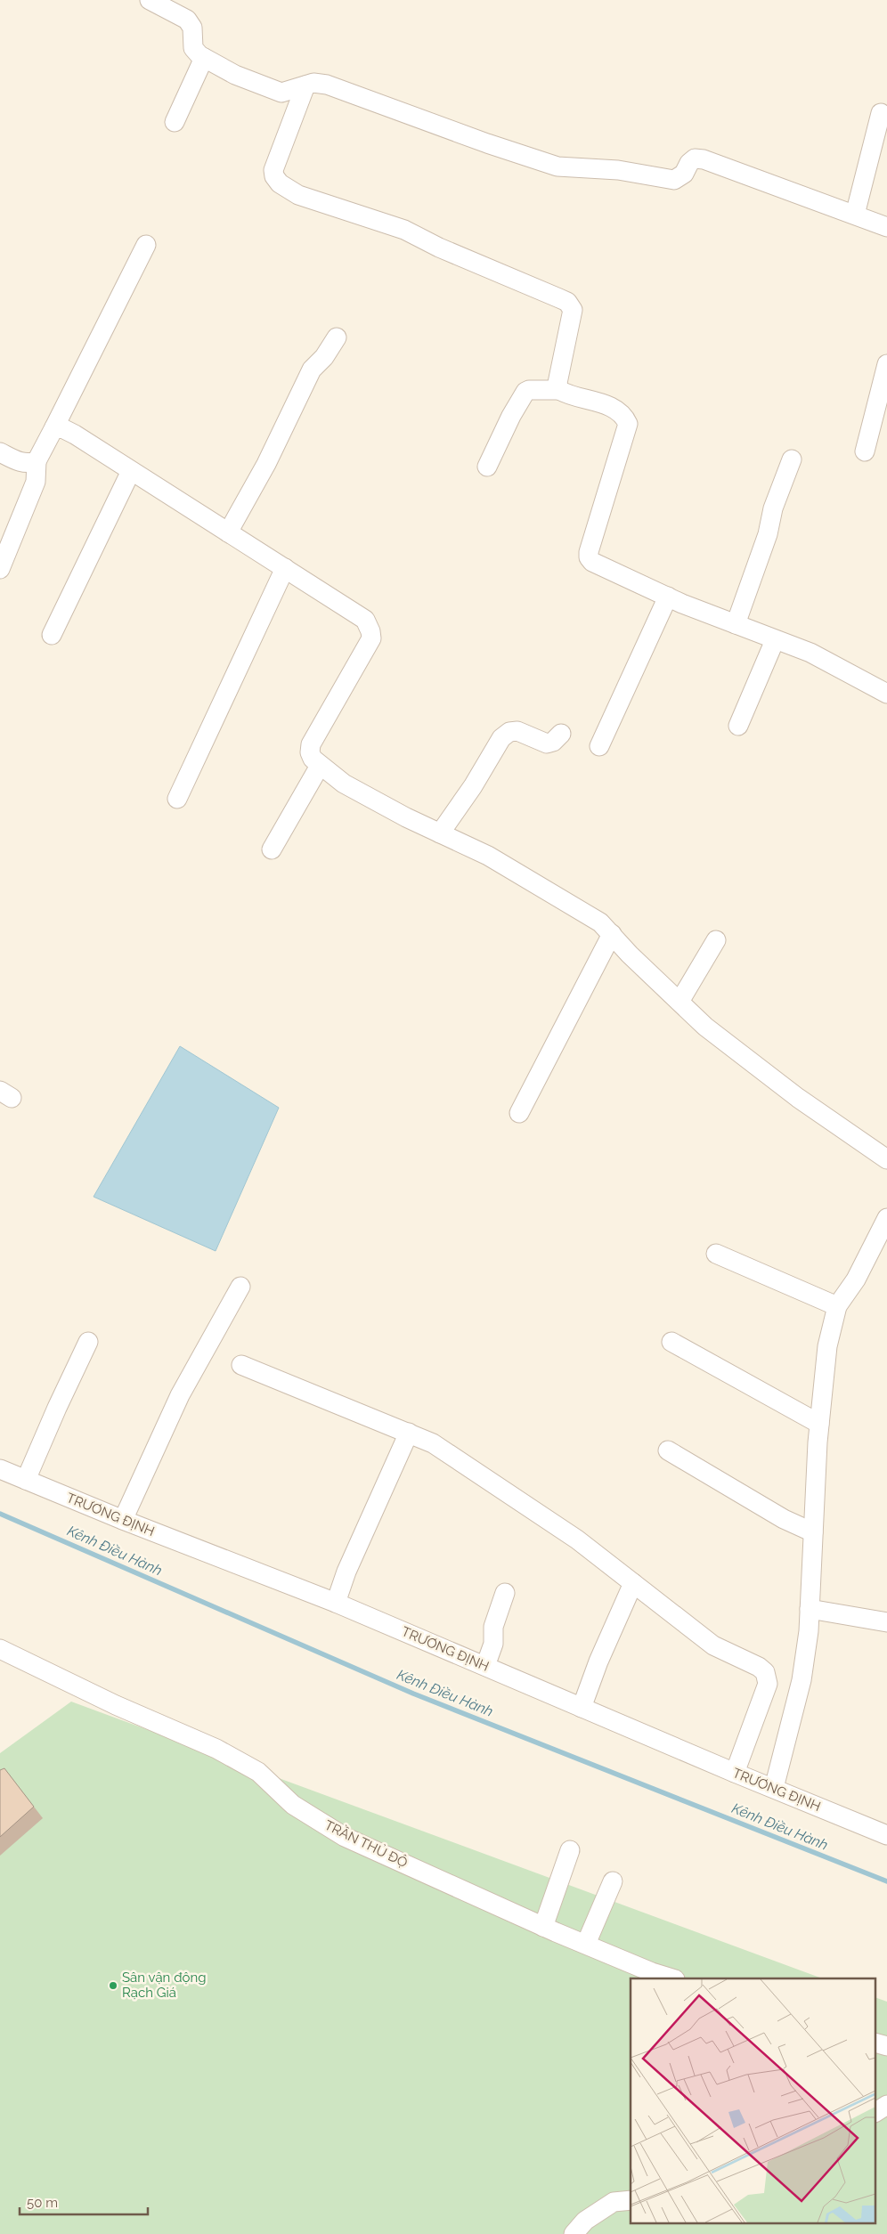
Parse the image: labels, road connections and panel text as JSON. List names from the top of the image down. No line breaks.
{"streets":{"street":["TRƯƠNG ĐỊNH","TRẦN THỦ ĐỘ"]},"water":["Kênh Điều Hành"],"places":["Sân vận động Rạch Giá"],"scale_bar":"50 m"}
